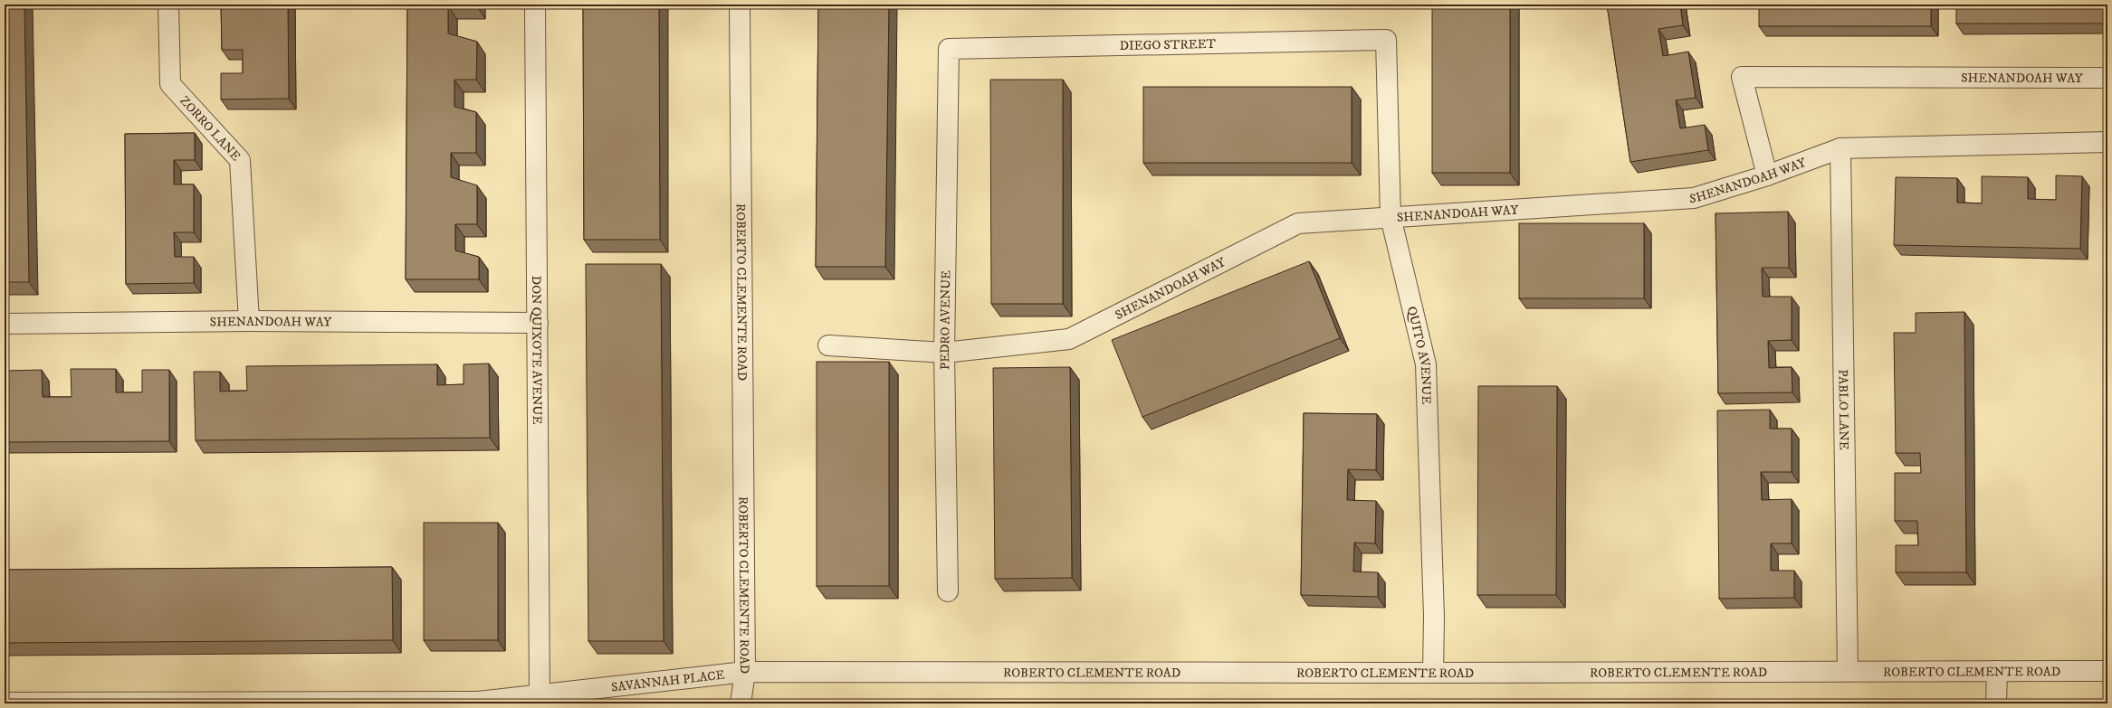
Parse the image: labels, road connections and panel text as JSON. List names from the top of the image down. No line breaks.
{"streets":{"street":["DIEGO STREET","SHENANDOAH WAY","ZORRO LANE","ROBERTO CLEMENTE ROAD","PEDRO AVENUE","DON QUIXOTE AVENUE","QUITO AVENUE","PABLO LANE","SAVANNAH PLACE"]},"crossings":[["DIEGO STREET","PEDRO AVENUE"],["DIEGO STREET","QUITO AVENUE"],["SHENANDOAH WAY","ZORRO LANE"],["SHENANDOAH WAY","PEDRO AVENUE"],["SHENANDOAH WAY","DON QUIXOTE AVENUE"],["SHENANDOAH WAY","QUITO AVENUE"],["SHENANDOAH WAY","PABLO LANE"],["ROBERTO CLEMENTE ROAD","QUITO AVENUE"],["ROBERTO CLEMENTE ROAD","PABLO LANE"],["ROBERTO CLEMENTE ROAD","SAVANNAH PLACE"],["DON QUIXOTE AVENUE","SAVANNAH PLACE"]]}
